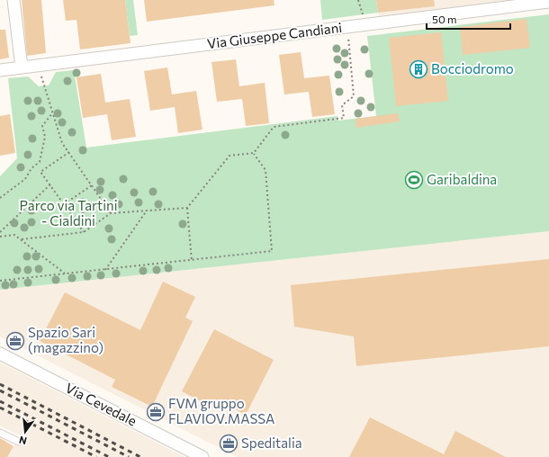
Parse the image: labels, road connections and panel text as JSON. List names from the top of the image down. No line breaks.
{"streets":{"street":["Via Giuseppe Candiani","Via Cevedale"]},"parks":["Parco via Tartini - Cialdini"],"places":{"building":["Bocciodromo"],"sports":["Garibaldina"],"office":["Spazio Sari (magazzino)","FVM gruppo FLAVIOV.MASSA","Speditalia"]},"scale_bar":"50 m","north":"bottom"}
